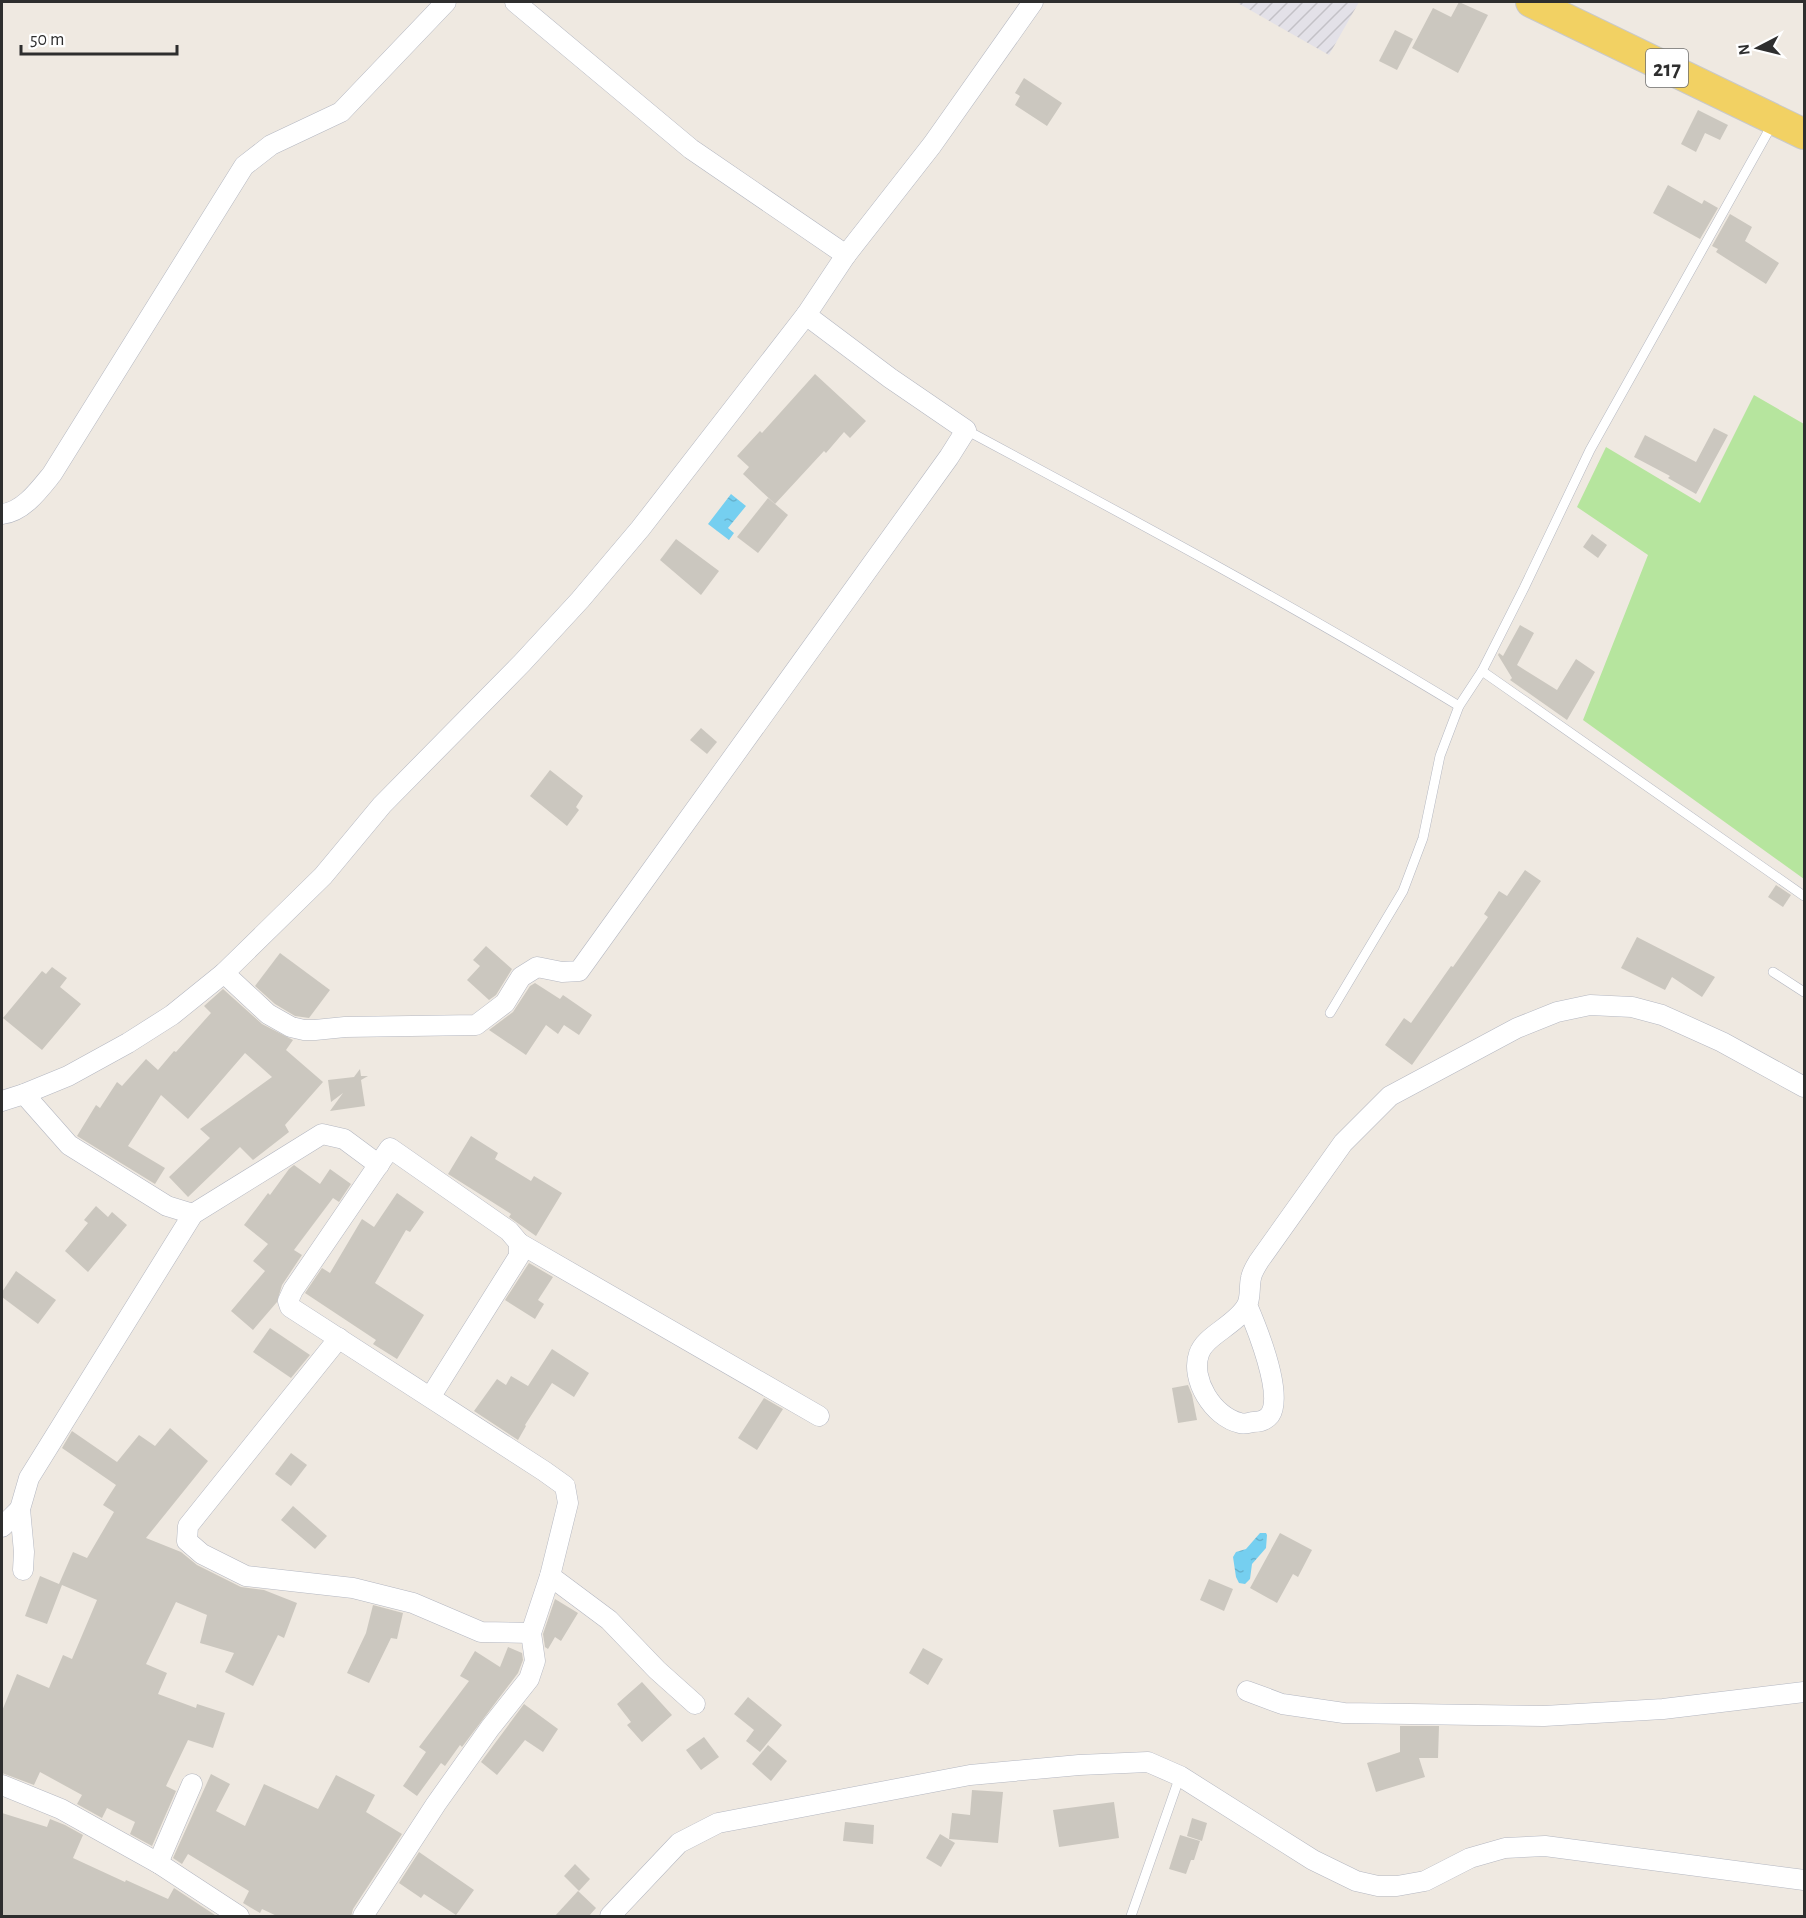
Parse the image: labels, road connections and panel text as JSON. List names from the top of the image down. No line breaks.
{"streets":{"main road":["217"]},"scale_bar":"50 m","north":"left"}
